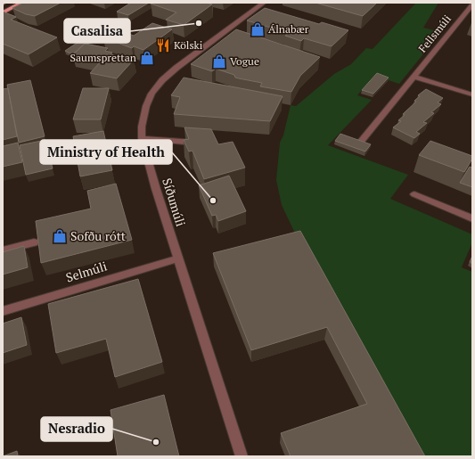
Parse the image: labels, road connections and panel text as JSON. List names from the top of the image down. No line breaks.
{"streets":{"street":["Fellsmúli","Síðumúli","Selmúli"]},"crossings":[["Síðumúli","Selmúli"]],"places":{"other":["Casalisa","Ministry of Health","Nesradio"],"shop":["Álnabær","Saumsprettan","Vogue","Sofðu rótt"],"restaurant":["Kölski"]}}
